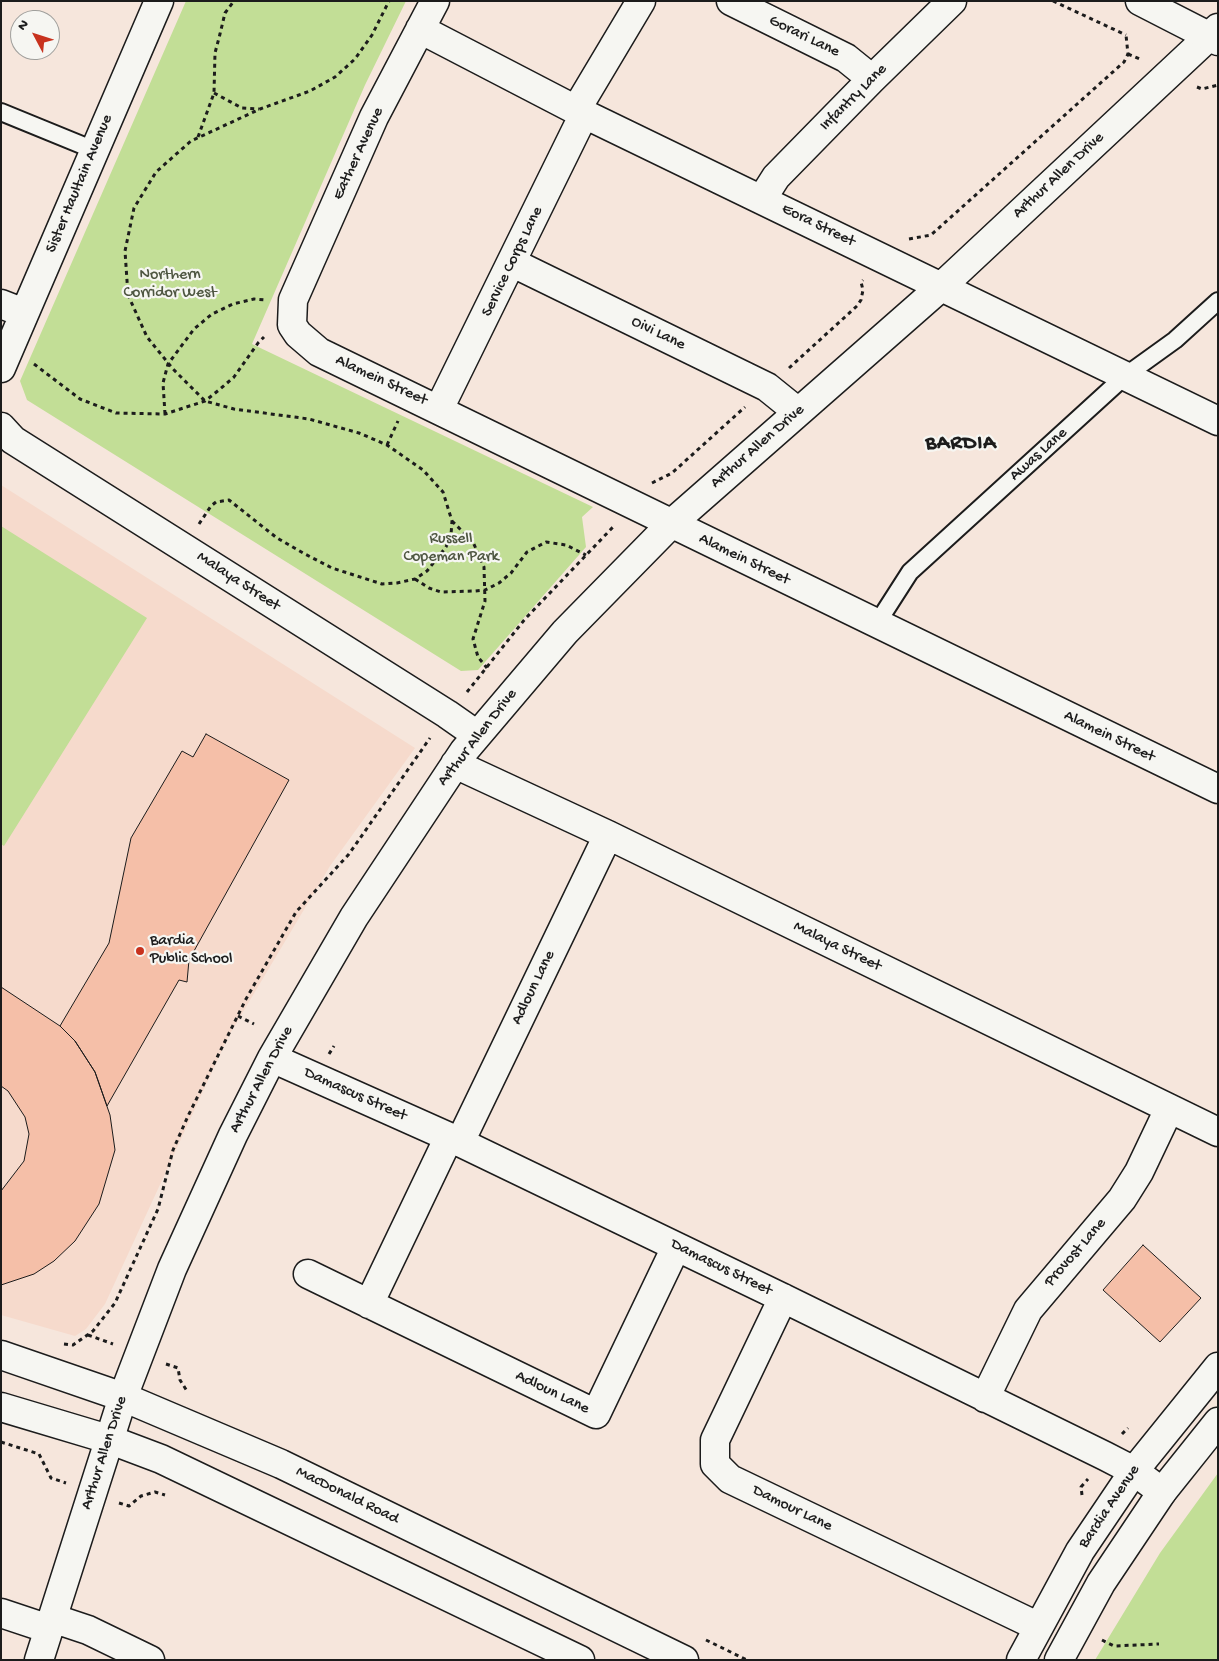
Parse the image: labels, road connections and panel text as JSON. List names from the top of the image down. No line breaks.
{"streets":{"street":["Gorari Lane","Infantry Lane","Eather Avenue","Arthur Allen Drive","Sister Haultain Avenue","Eora Street","Service Corps Lane","Oivi Lane","Alamein Street","Malaya Street","Adloun Lane","Damascus Street","Provost Lane","MacDonald Road","Bardia Avenue","Damour Lane"],"lane":["Awas Lane"]},"crossings":[["Gorari Lane","Infantry Lane"],["Infantry Lane","Eora Street"],["Eather Avenue","Eora Street"],["Eather Avenue","Alamein Street"],["Arthur Allen Drive","Eora Street"],["Arthur Allen Drive","Oivi Lane"],["Arthur Allen Drive","Alamein Street"],["Arthur Allen Drive","Malaya Street"],["Arthur Allen Drive","Damascus Street"],["Arthur Allen Drive","MacDonald Road"],["Eora Street","Service Corps Lane"],["Eora Street","Awas Lane"],["Service Corps Lane","Oivi Lane"],["Service Corps Lane","Alamein Street"],["Alamein Street","Awas Lane"],["Malaya Street","Adloun Lane"],["Malaya Street","Provost Lane"],["Adloun Lane","Damascus Street"],["Damascus Street","Provost Lane"],["Damascus Street","Bardia Avenue"],["Damascus Street","Damour Lane"],["Bardia Avenue","Damour Lane"]],"districts":["BARDIA"],"parks":["Northern Corridor West","Russell Copeman Park"],"places":["Bardia Public School"],"north":"top left"}
